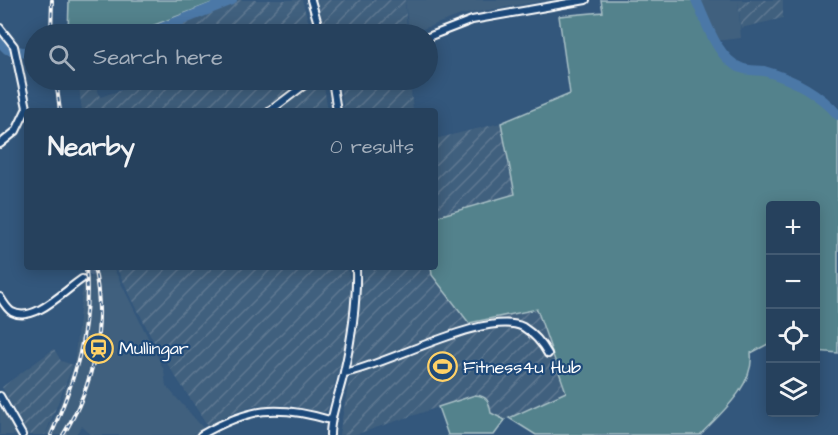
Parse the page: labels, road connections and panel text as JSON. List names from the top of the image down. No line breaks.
{"places":{"station":["Mullingar"],"sports":["Fitness4u Hub"]},"page":{"search":"Search here","heading":["Nearby","0 results"],"map_buttons":["+","−"]}}
